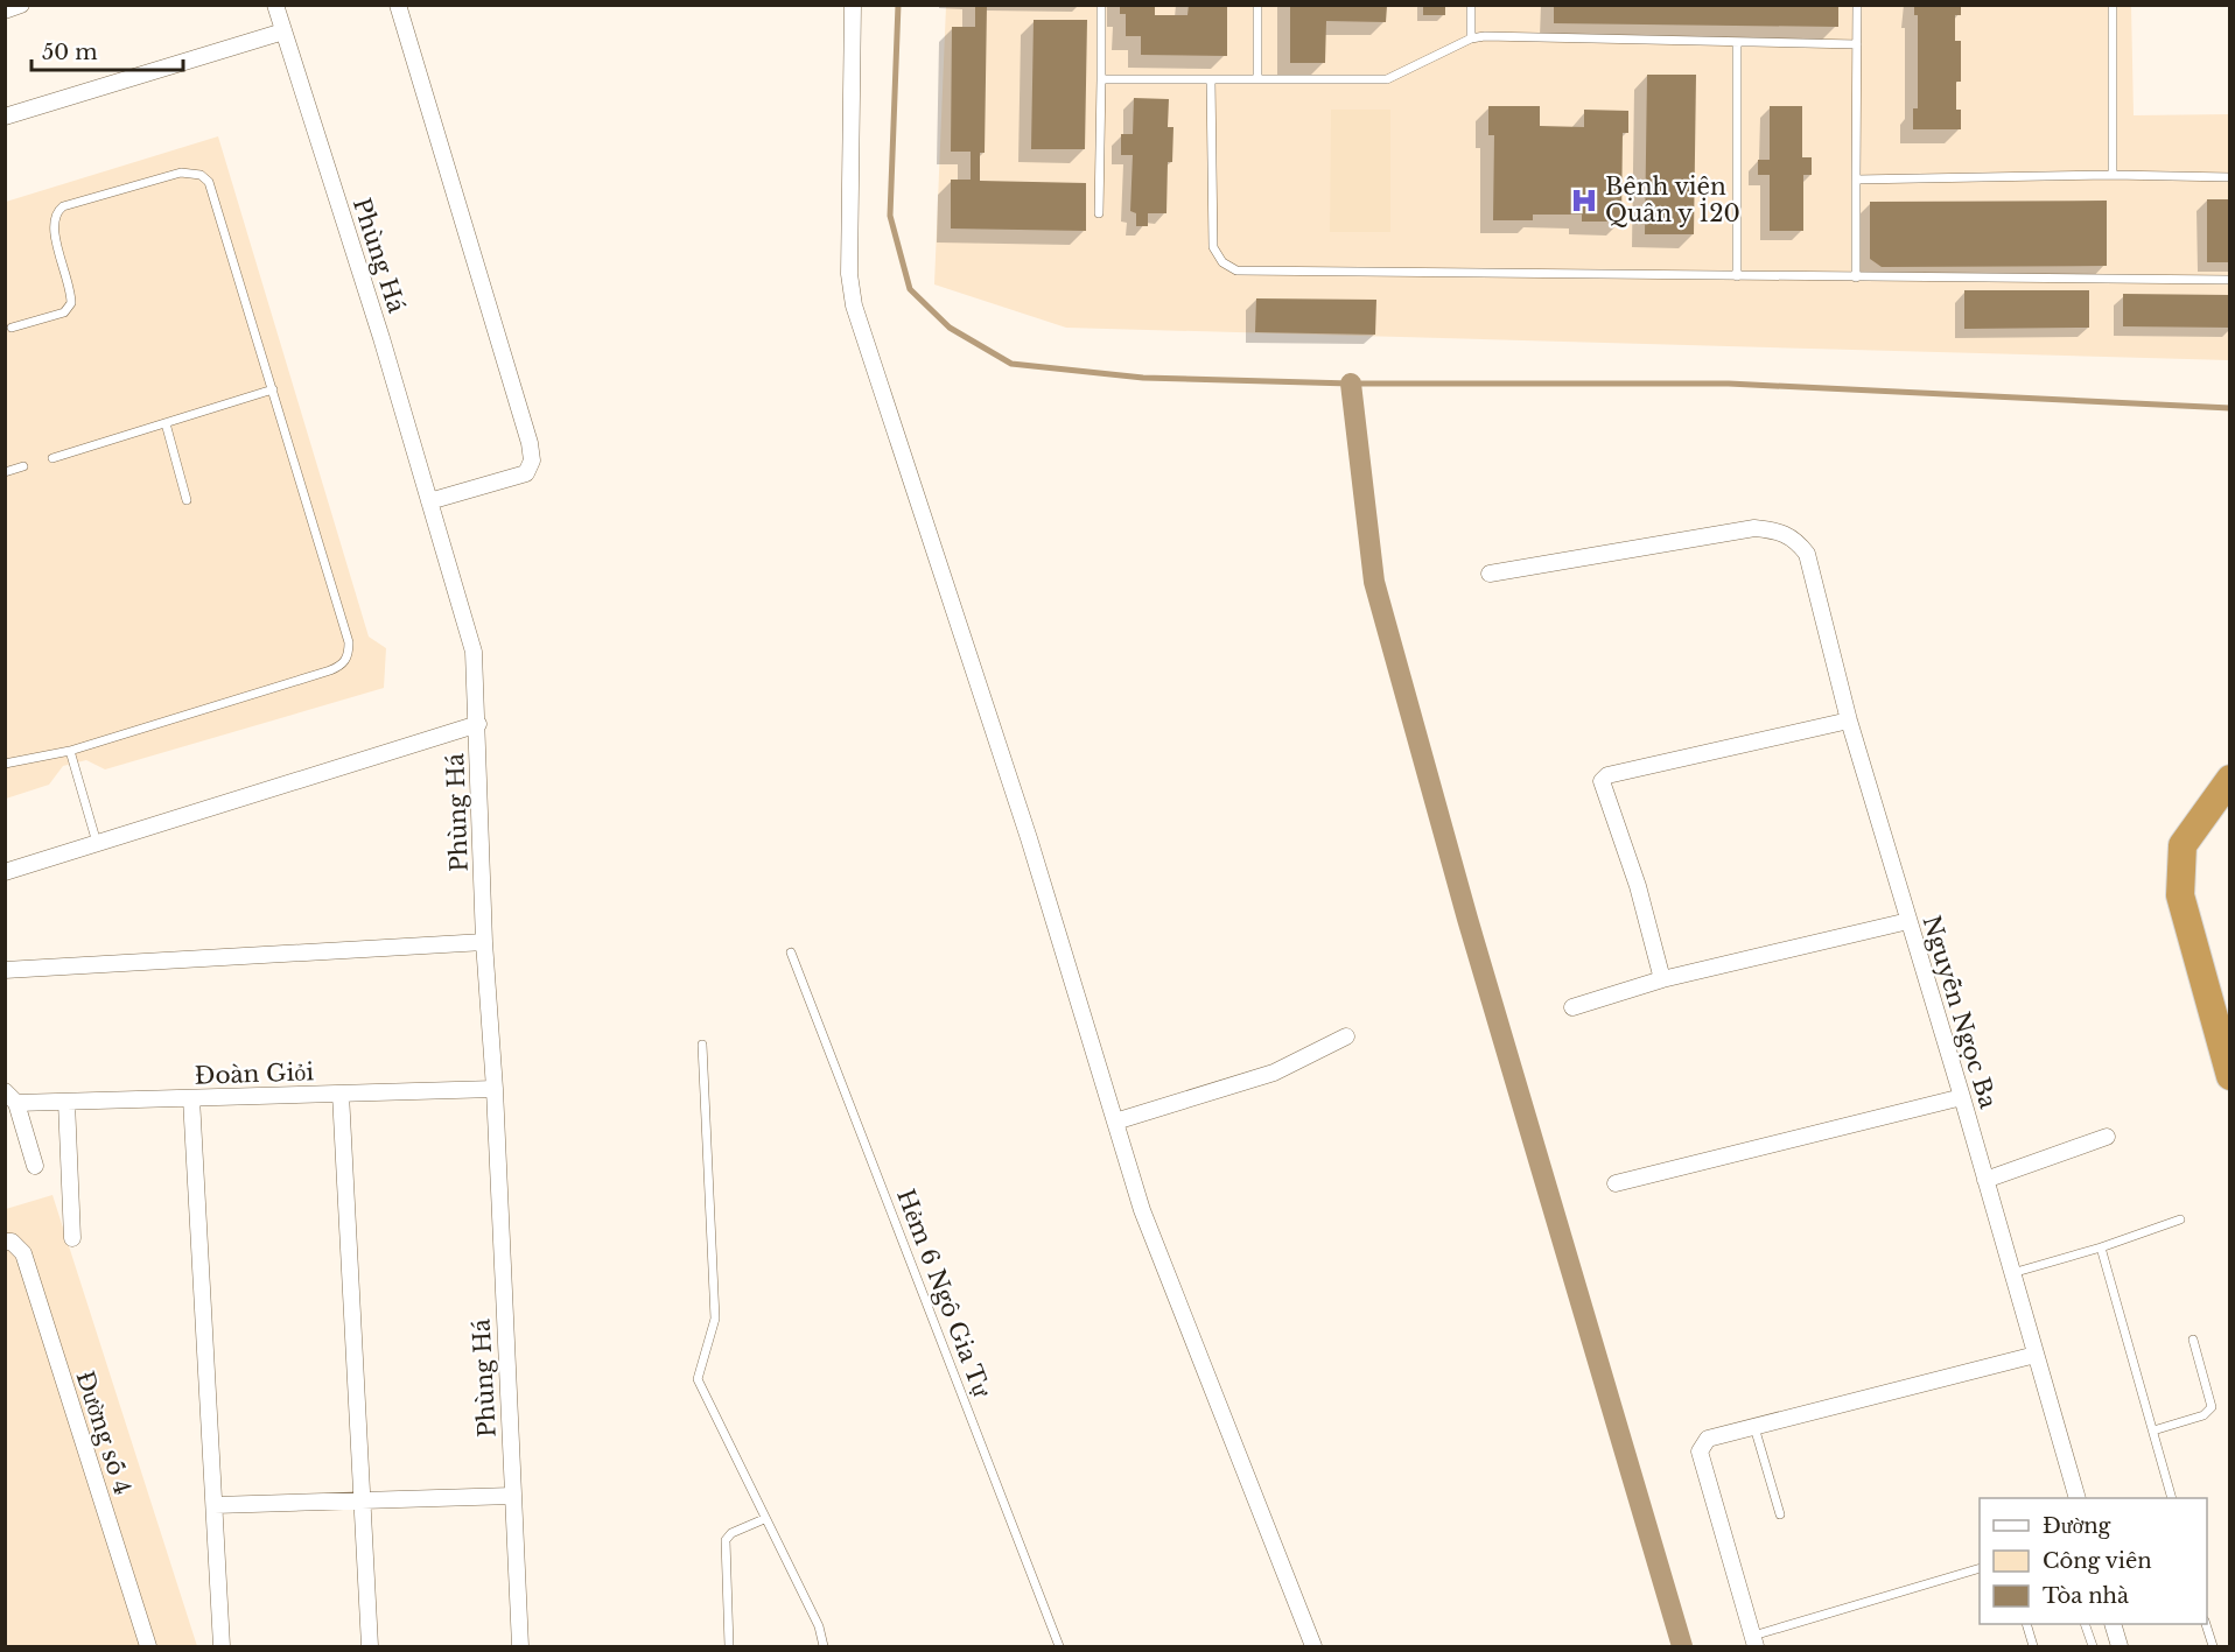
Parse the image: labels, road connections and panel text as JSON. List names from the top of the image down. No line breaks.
{"streets":{"street":["Phùng Há","Nguyễn Ngọc Ba","Đoàn Giỏi","Đường số 4"],"lane":["Hẻm 6 Ngô Gia Tự"]},"crossings":[["Phùng Há","Đoàn Giỏi"]],"places":{"hospital":["Bệnh viện Quân y 120"]},"legend":["Đường","Công viên","Tòa nhà"],"scale_bar":"50 m"}
